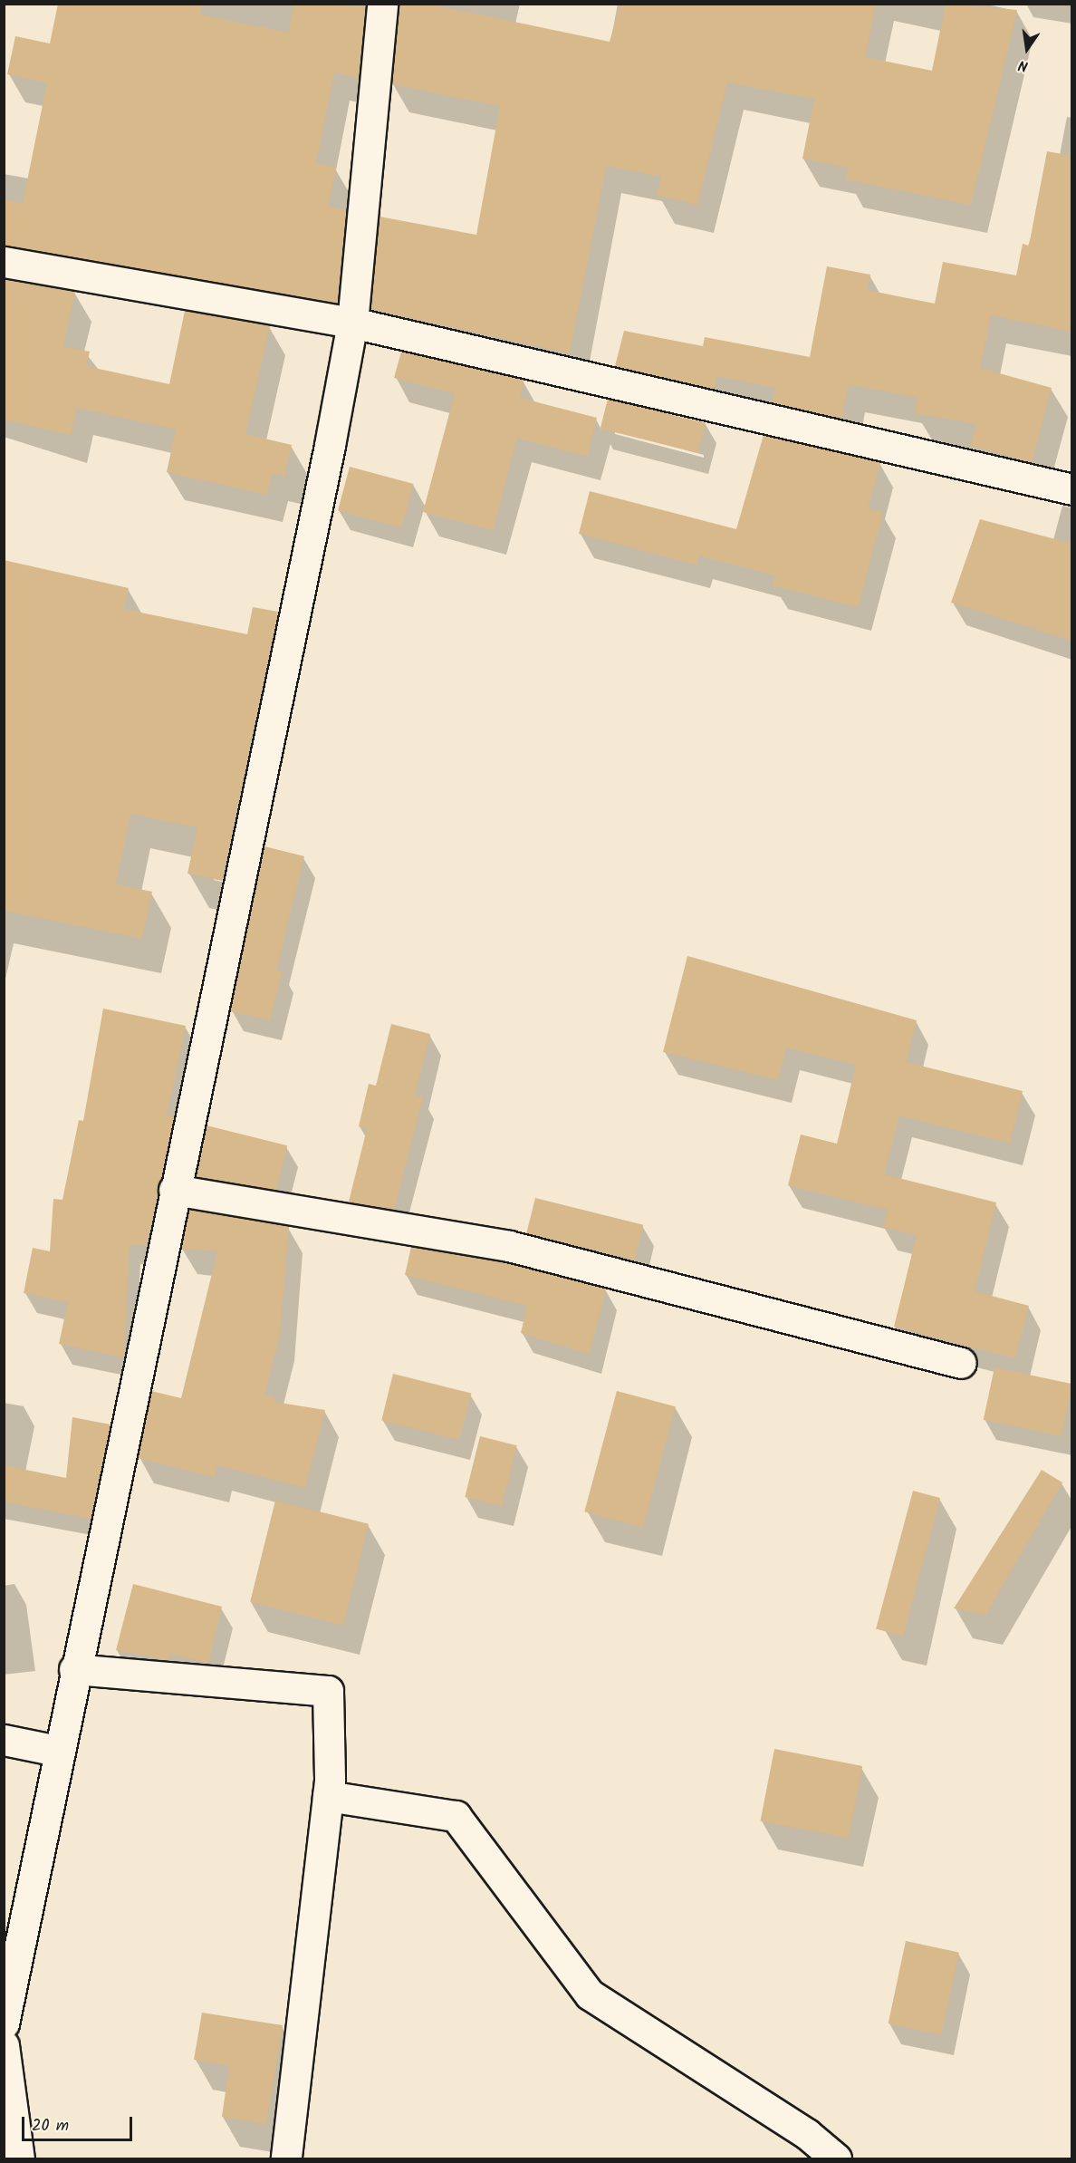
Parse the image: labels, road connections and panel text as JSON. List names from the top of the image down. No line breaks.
{"scale_bar":"20 m","north":"bottom"}
